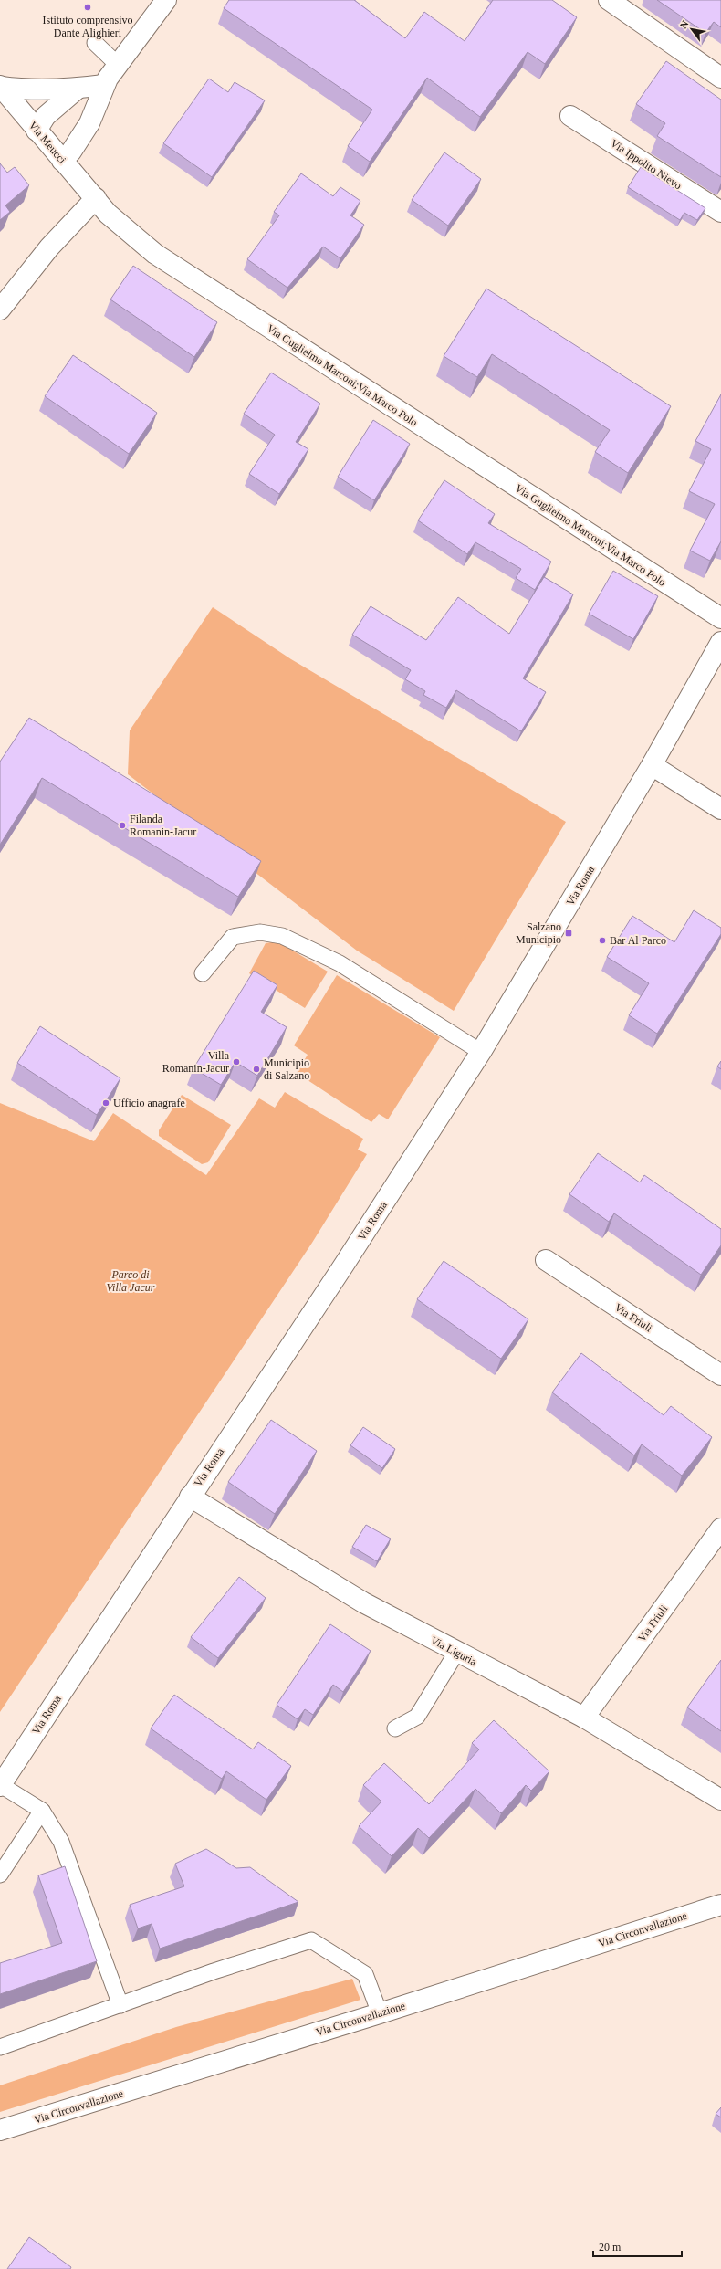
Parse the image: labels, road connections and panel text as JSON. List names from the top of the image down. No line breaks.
{"streets":{"street":["Via Meucci","Via Ippolito Nievo","Via Guglielmo Marconi;Via Marco Polo","Via Roma","Via Friuli","Via Liguria","Via Circonvallazione"]},"crossings":[["Via Meucci","Via Guglielmo Marconi;Via Marco Polo"],["Via Roma","Via Liguria"],["Via Friuli","Via Liguria"]],"parks":["Parco di Villa Jacur"],"places":{"other":["Istituto comprensivo Dante Alighieri","Filanda Romanin-Jacur","Bar Al Parco","Villa Romanin-Jacur","Municipio di Salzano","Ufficio anagrafe"],"transit":["Salzano Municipio"]},"scale_bar":"20 m","north":"top left"}
